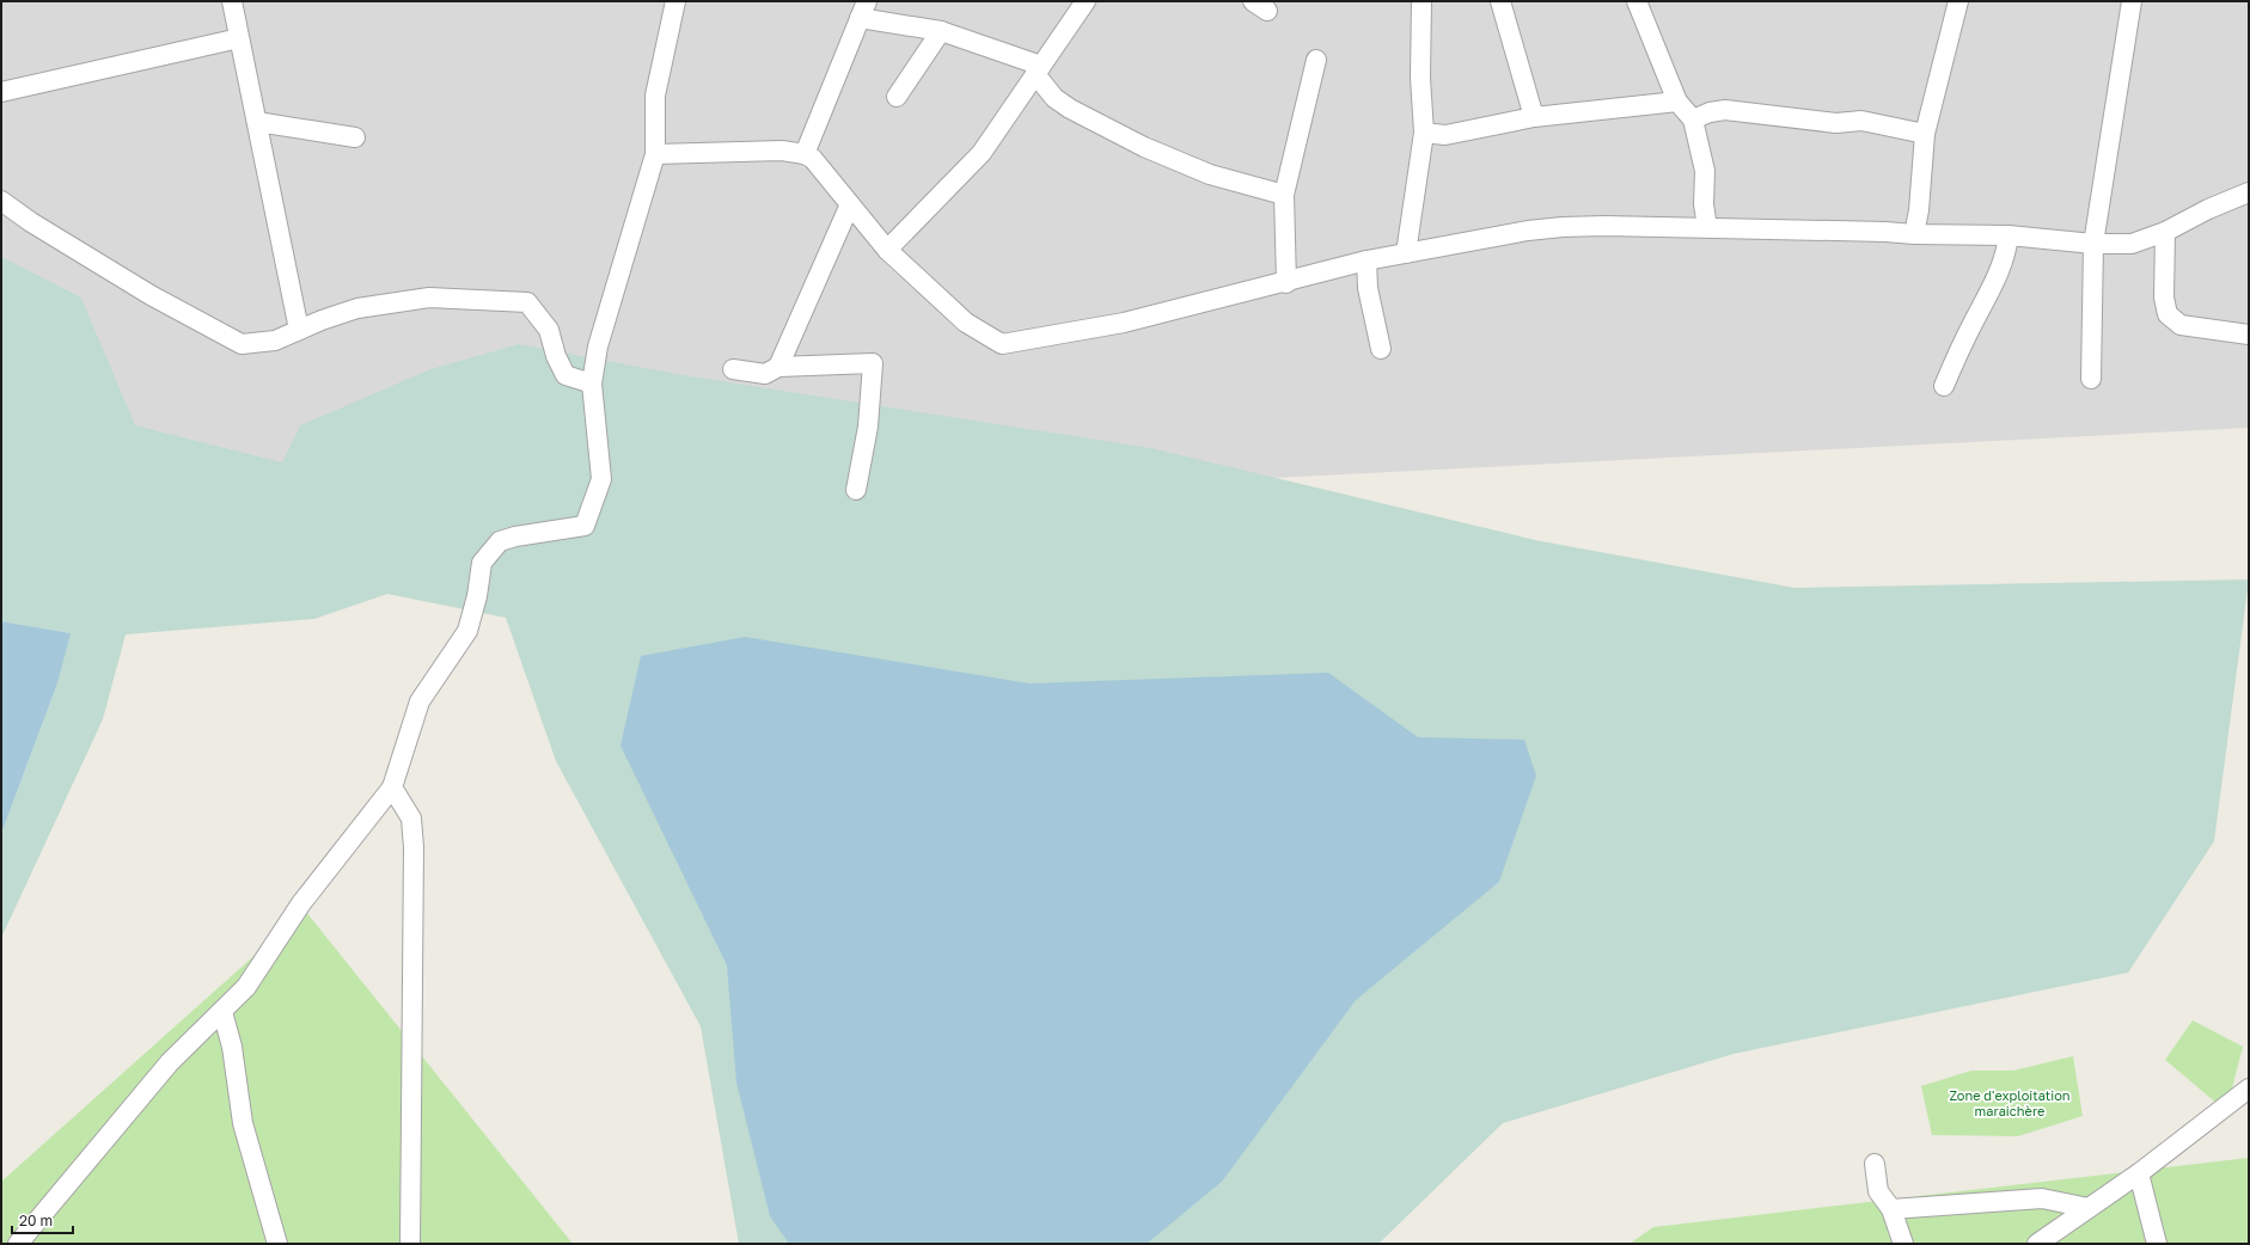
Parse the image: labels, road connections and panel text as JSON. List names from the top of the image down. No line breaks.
{"parks":["Zone d'exploitation maraichère"],"scale_bar":"20 m"}
